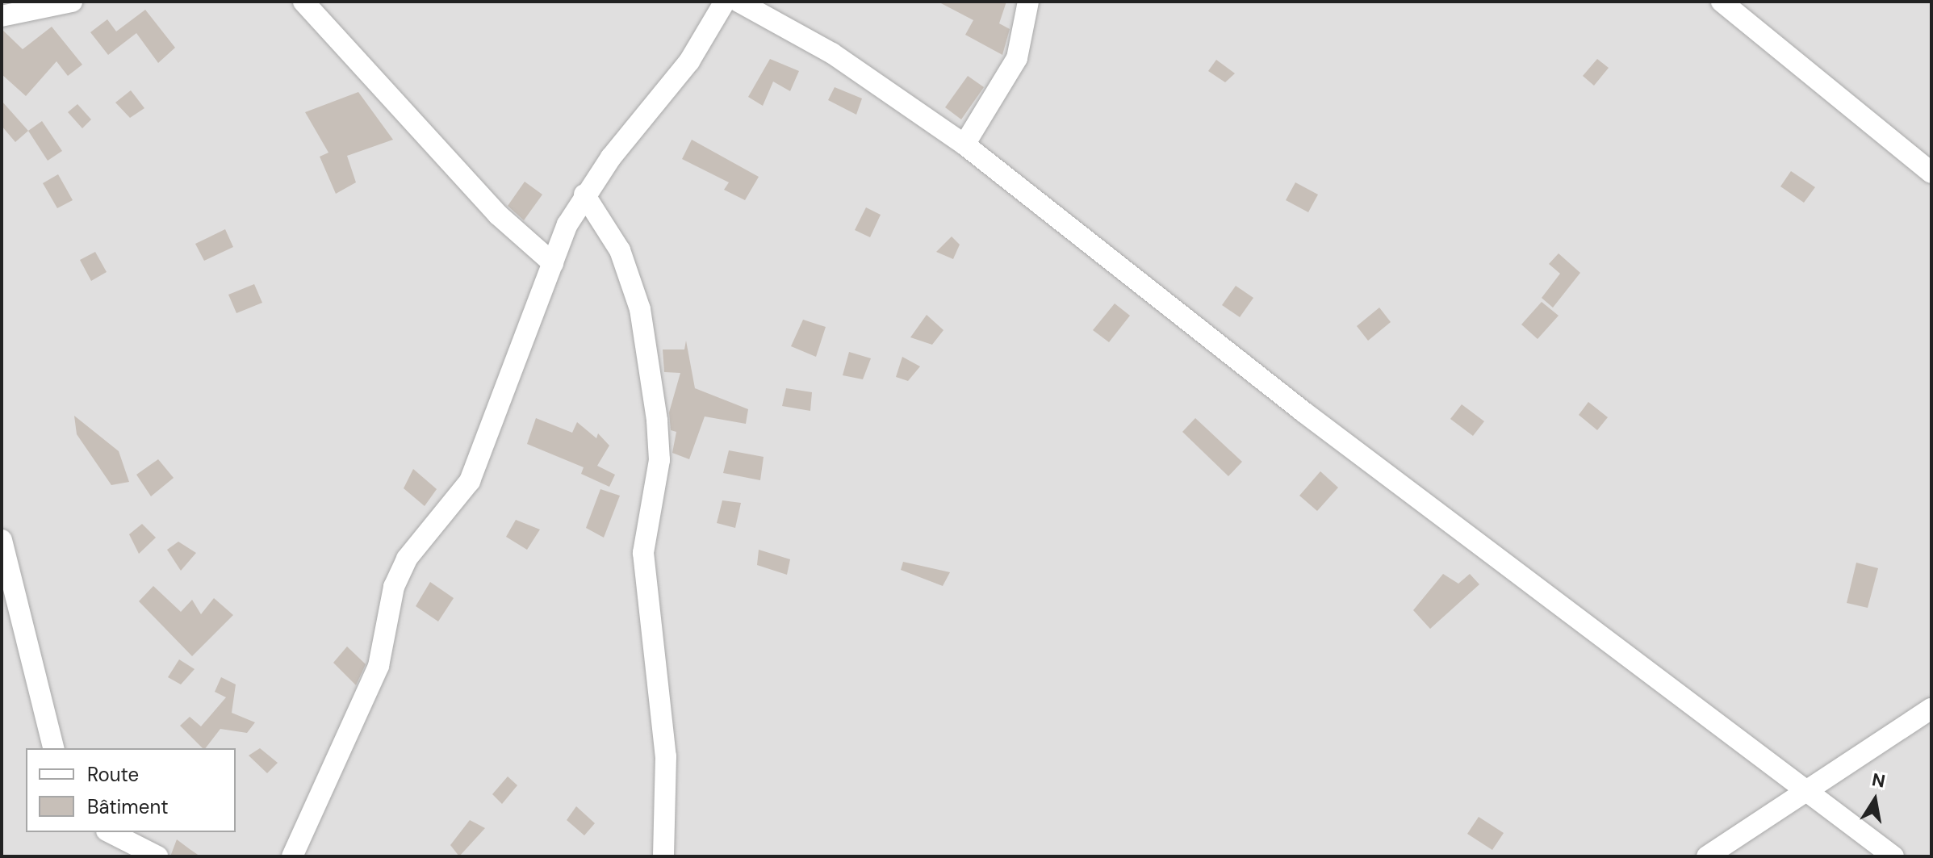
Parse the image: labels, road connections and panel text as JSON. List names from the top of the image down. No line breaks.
{"legend":["Route","Bâtiment"],"north":"top"}
